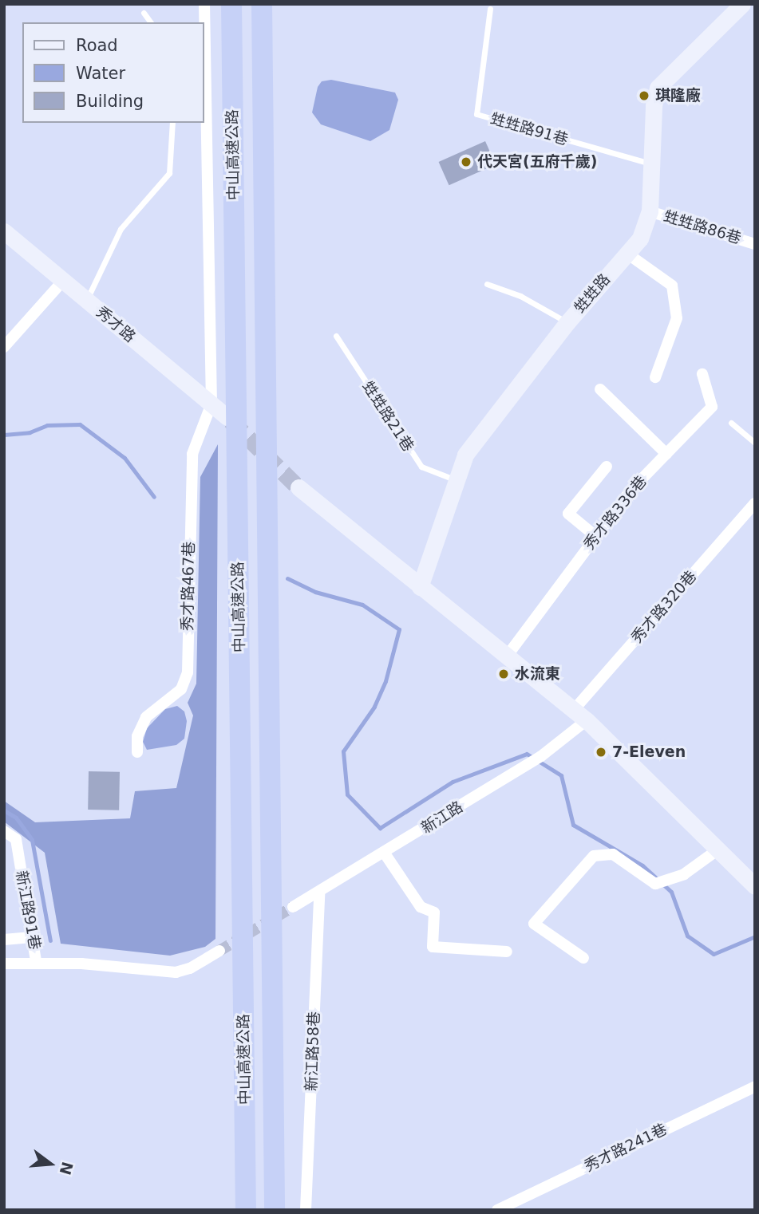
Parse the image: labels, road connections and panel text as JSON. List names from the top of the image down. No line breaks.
{"streets":{"highway":["中山高速公路"],"main road":["甡甡路","秀才路"],"street":["甡甡路86巷","秀才路336巷","秀才路467巷","秀才路320巷","新江路","新江路91巷","新江路58巷","秀才路241巷"],"lane":["甡甡路91巷","甡甡路21巷"]},"crossings":[["甡甡路91巷","甡甡路"],["甡甡路86巷","甡甡路"],["甡甡路","甡甡路21巷"],["秀才路","秀才路467巷"],["秀才路320巷","新江路"],["新江路","新江路58巷"]],"places":["琪隆廠","代天宮(五府千歲)","水流東","7-Eleven"],"legend":["Road","Water","Building"],"north":"right"}
